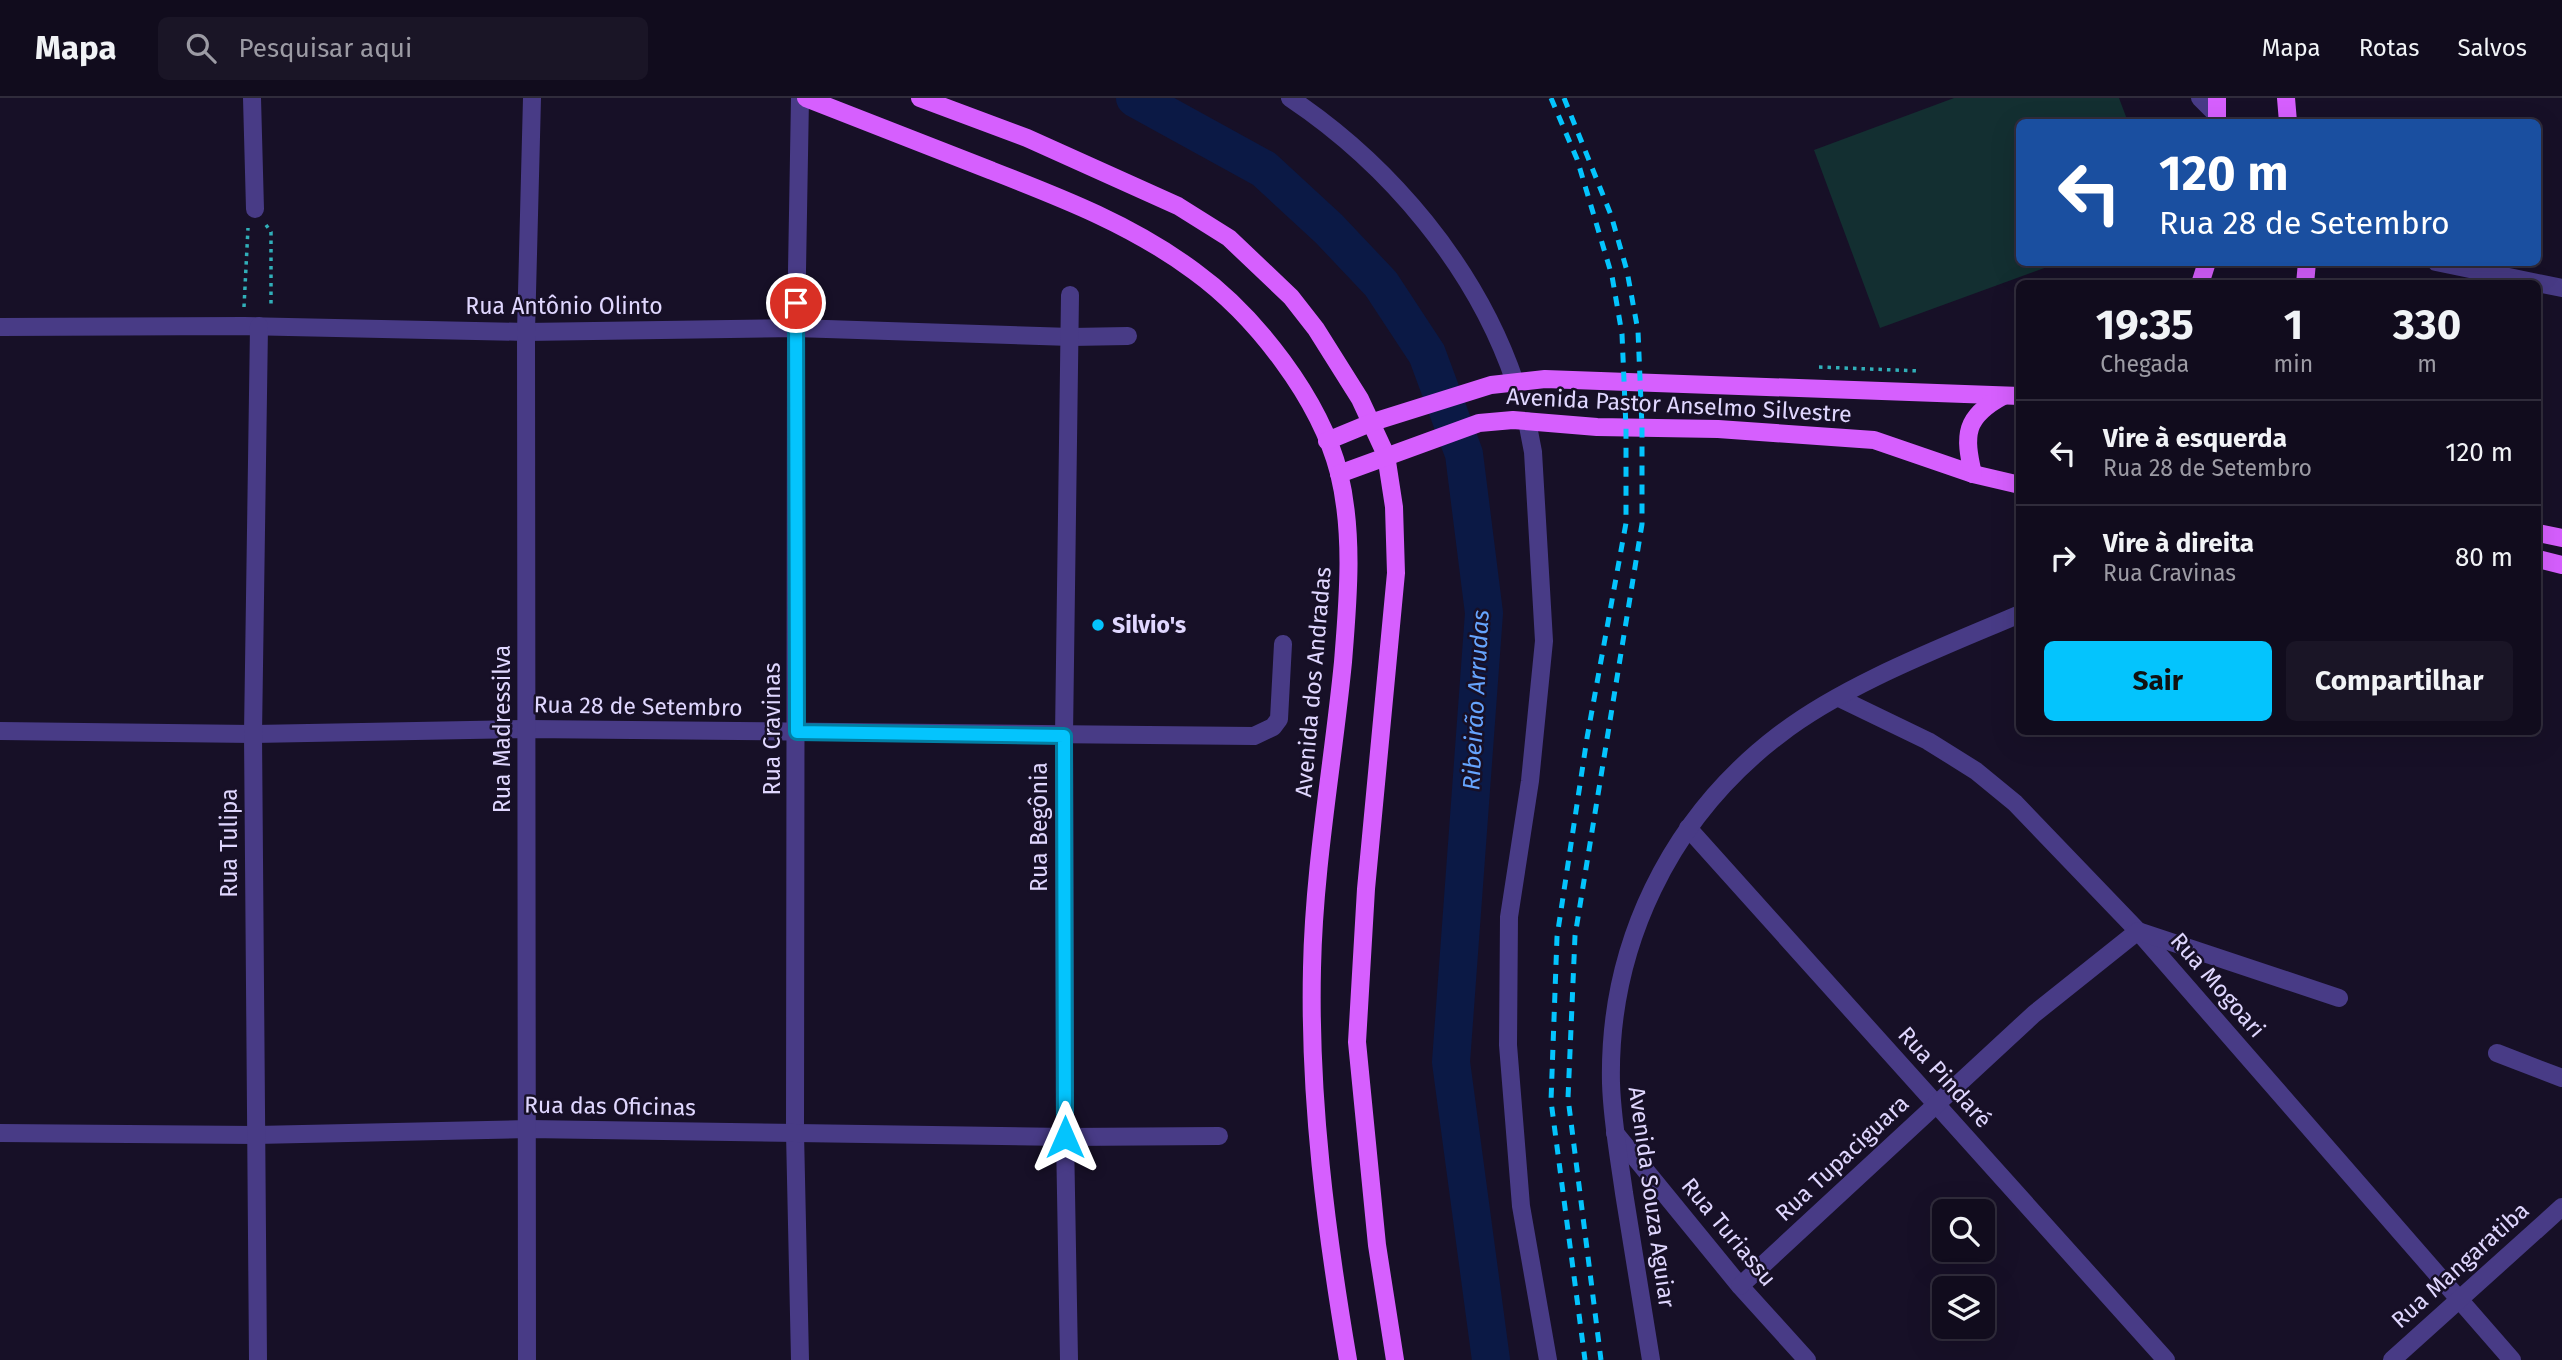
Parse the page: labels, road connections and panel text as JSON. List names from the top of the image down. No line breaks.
{"streets":{"main road":["Avenida Pastor Anselmo Silvestre","Avenida dos Andradas"],"street":["Rua Antônio Olinto","Rua 28 de Setembro","Rua Madressilva","Rua Cravinas","Rua Begônia","Rua Tulipa","Rua Mogoari","Rua Pindaré","Rua das Oficinas","Rua Tupaciguara","Avenida Souza Aguiar","Rua Turiassu","Rua Mangaratiba"]},"crossings":[["Rua Antônio Olinto","Rua Madressilva"],["Rua Antônio Olinto","Rua Cravinas"],["Rua Antônio Olinto","Rua Begônia"],["Rua Antônio Olinto","Rua Tulipa"],["Avenida Pastor Anselmo Silvestre","Avenida dos Andradas"],["Rua 28 de Setembro","Rua Madressilva"],["Rua 28 de Setembro","Rua Cravinas"],["Rua 28 de Setembro","Rua Begônia"],["Rua 28 de Setembro","Rua Tulipa"],["Rua Madressilva","Rua das Oficinas"],["Rua Cravinas","Rua das Oficinas"],["Rua Begônia","Rua das Oficinas"],["Rua Tulipa","Rua das Oficinas"],["Rua Mogoari","Rua Tupaciguara"],["Rua Mogoari","Avenida Souza Aguiar"],["Rua Mogoari","Rua Mangaratiba"],["Rua Pindaré","Rua Tupaciguara"],["Rua Pindaré","Avenida Souza Aguiar"],["Rua Tupaciguara","Rua Turiassu"],["Avenida Souza Aguiar","Rua Turiassu"]],"water":["Ribeirão Arrudas"],"places":["Silvio's"],"page":{"header":"Mapa","search":"Pesquisar aqui","nav":["Mapa","Rotas","Salvos"],"turn":["120 m","Rua 28 de Setembro"],"eta":["19:35","Chegada","1","min","330","m"],"list":[{"name":"Vire à esquerda","note":"Rua 28 de Setembro","value":"120 m"},{"name":"Vire à direita","note":"Rua Cravinas","value":"80 m"}],"buttons":["Sair","Compartilhar"]}}
